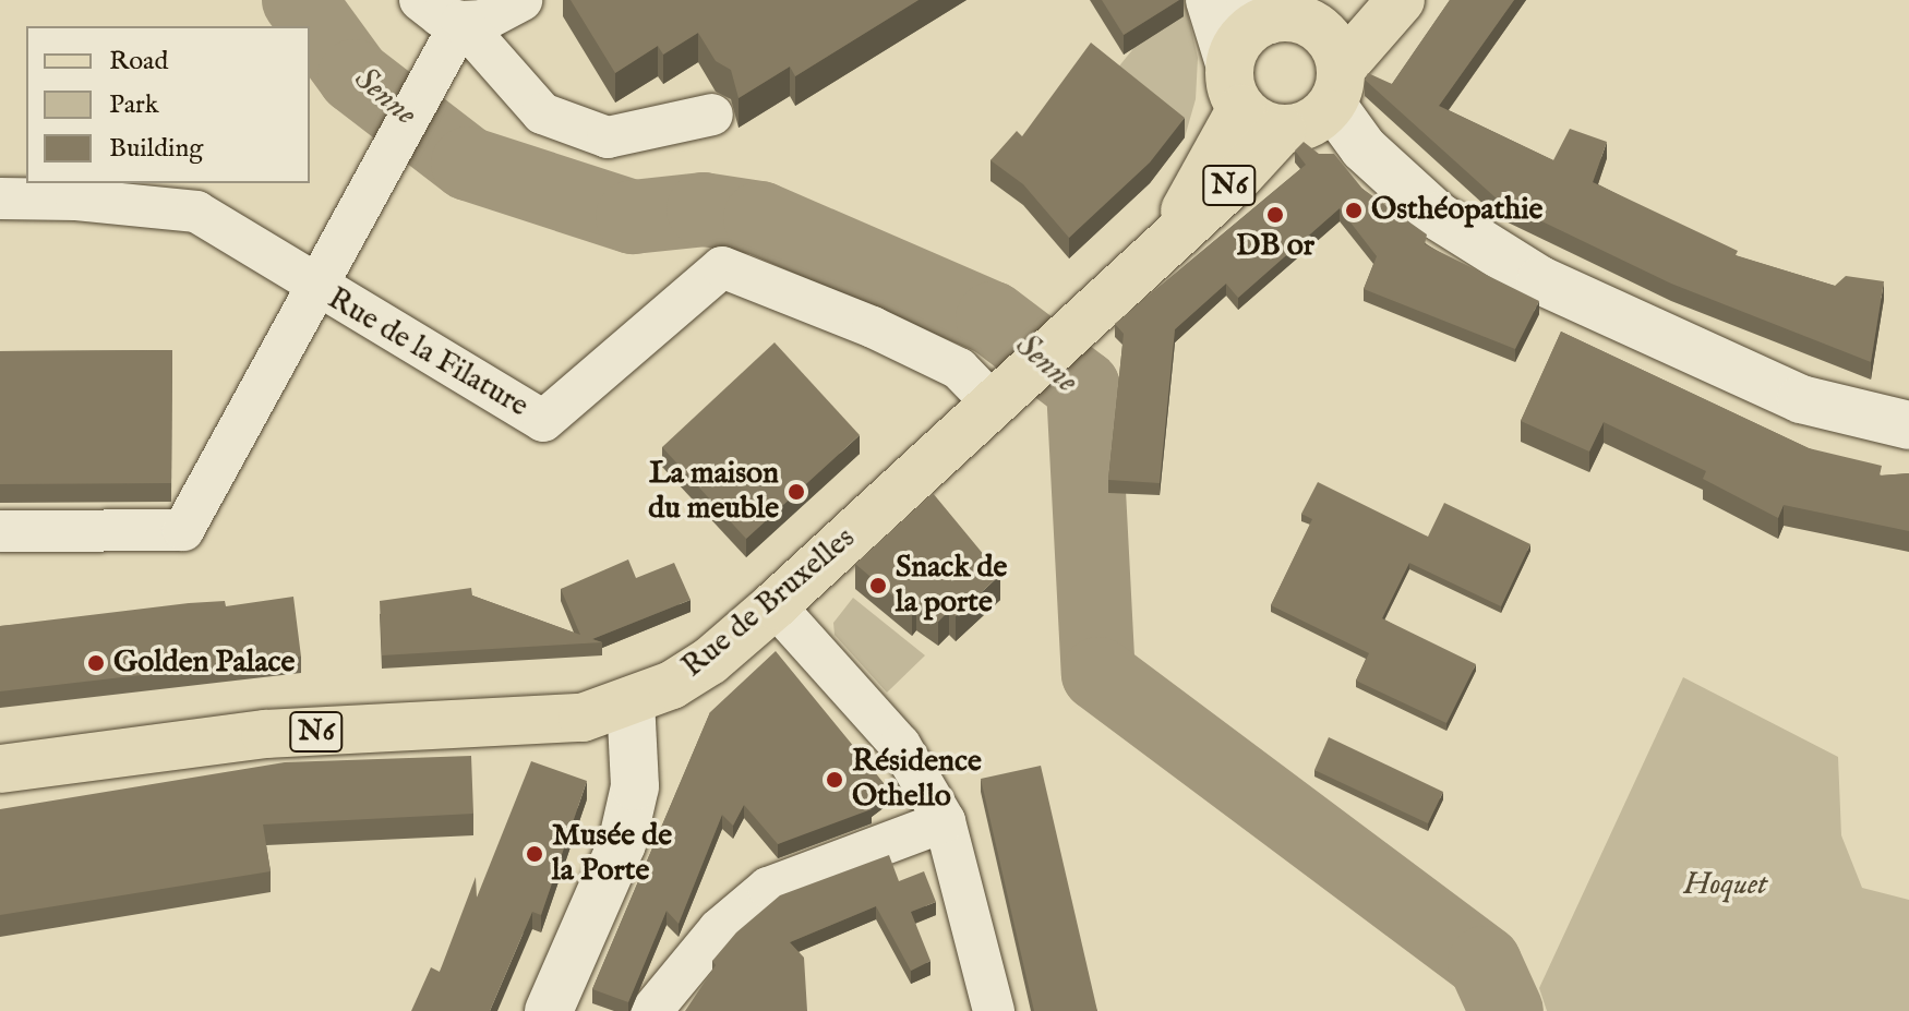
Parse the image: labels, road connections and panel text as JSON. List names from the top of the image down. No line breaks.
{"streets":{"main road":["N6","Rue de Bruxelles"],"street":["Rue de la Filature"]},"crossings":[["Rue de la Filature","Rue de Bruxelles"]],"water":["Senne"],"parks":["Hoquet"],"places":["Osthéopathie","DB or","La maison du meuble","Snack de la porte","Golden Palace","Résidence Othello","Musée de la Porte"],"legend":["Road","Park","Building"]}
